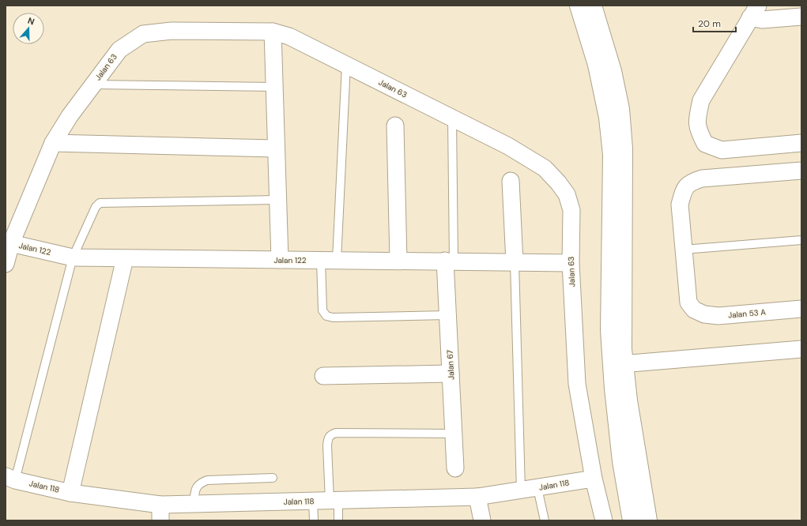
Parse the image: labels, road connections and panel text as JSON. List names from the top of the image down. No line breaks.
{"streets":{"street":["Jalan 63","Jalan 122","Jalan 53 A","Jalan 67","Jalan 118"]},"crossings":[["Jalan 63","Jalan 122"],["Jalan 63","Jalan 118"],["Jalan 122","Jalan 67"]],"scale_bar":"20 m","north":"top"}
